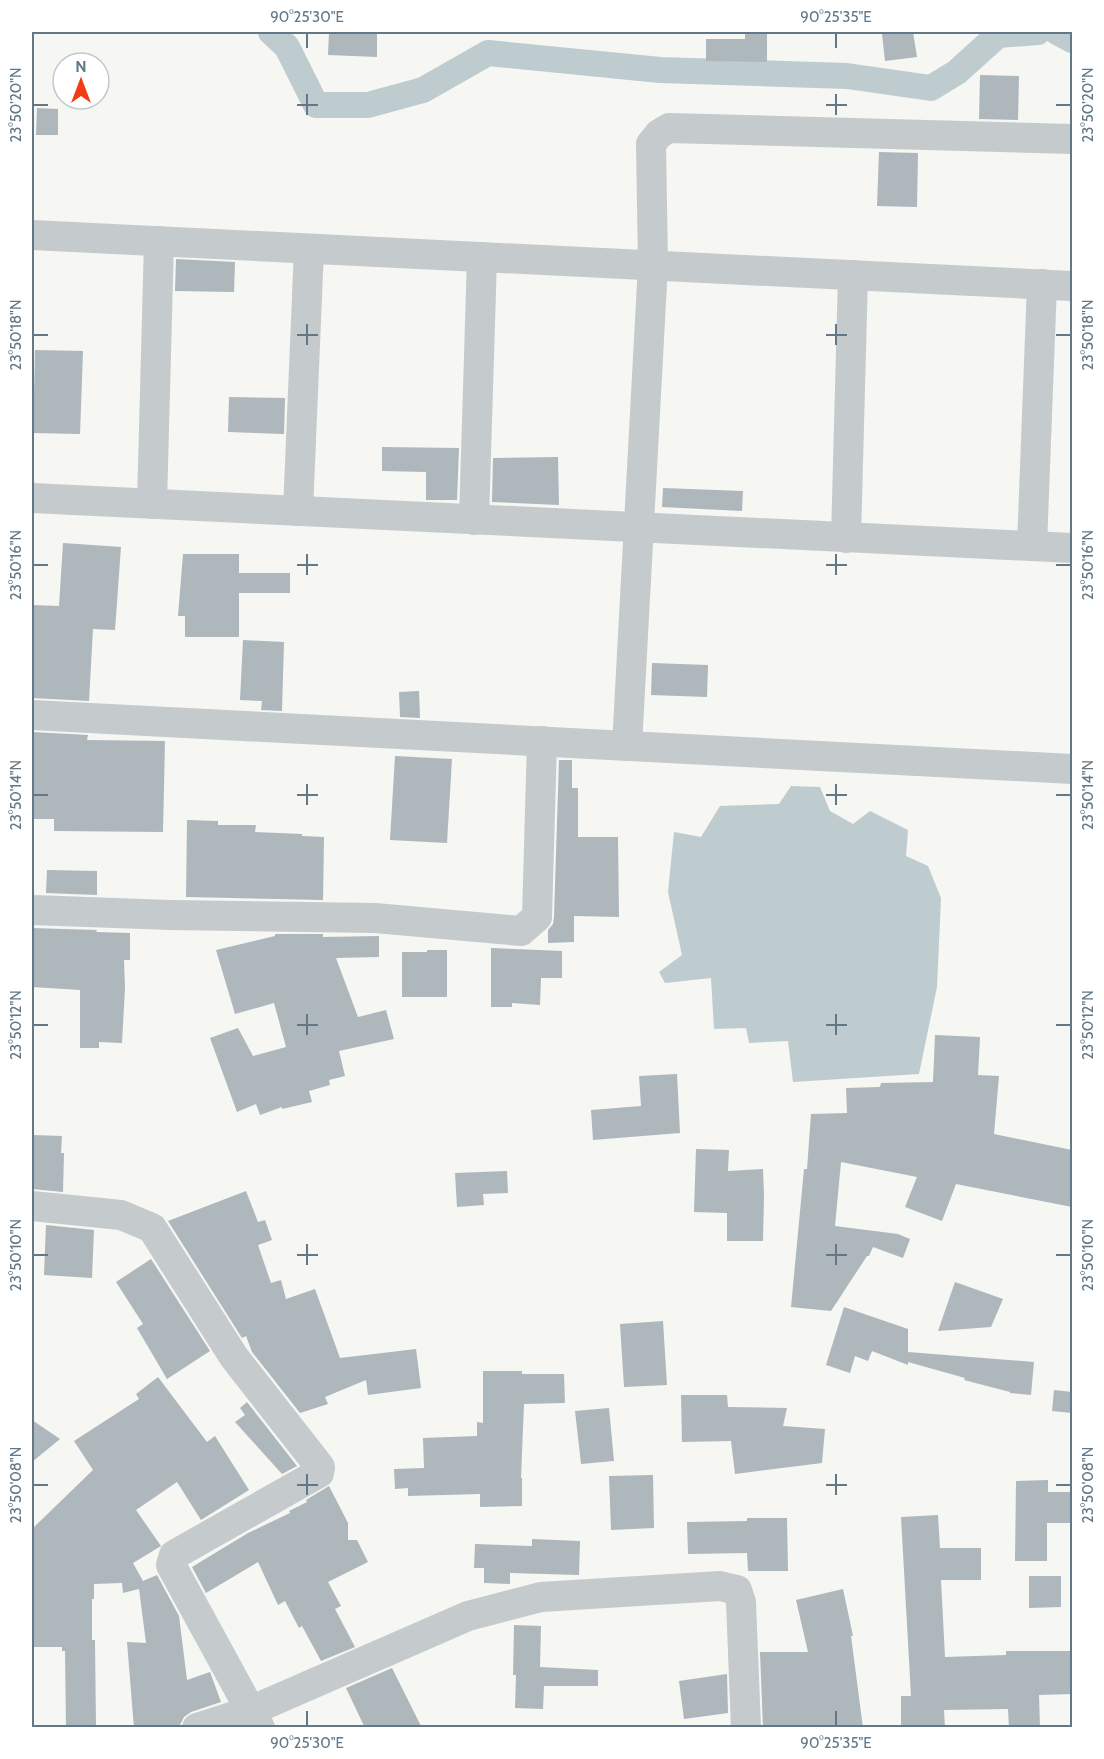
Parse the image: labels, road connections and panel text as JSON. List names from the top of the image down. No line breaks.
{"north":"top","coordinates":["90°25'30\"E","90°25'35\"E","23°50'20\"N","23°50'18\"N","23°50'16\"N","23°50'14\"N","23°50'12\"N","23°50'10\"N","23°50'08\"N"]}
